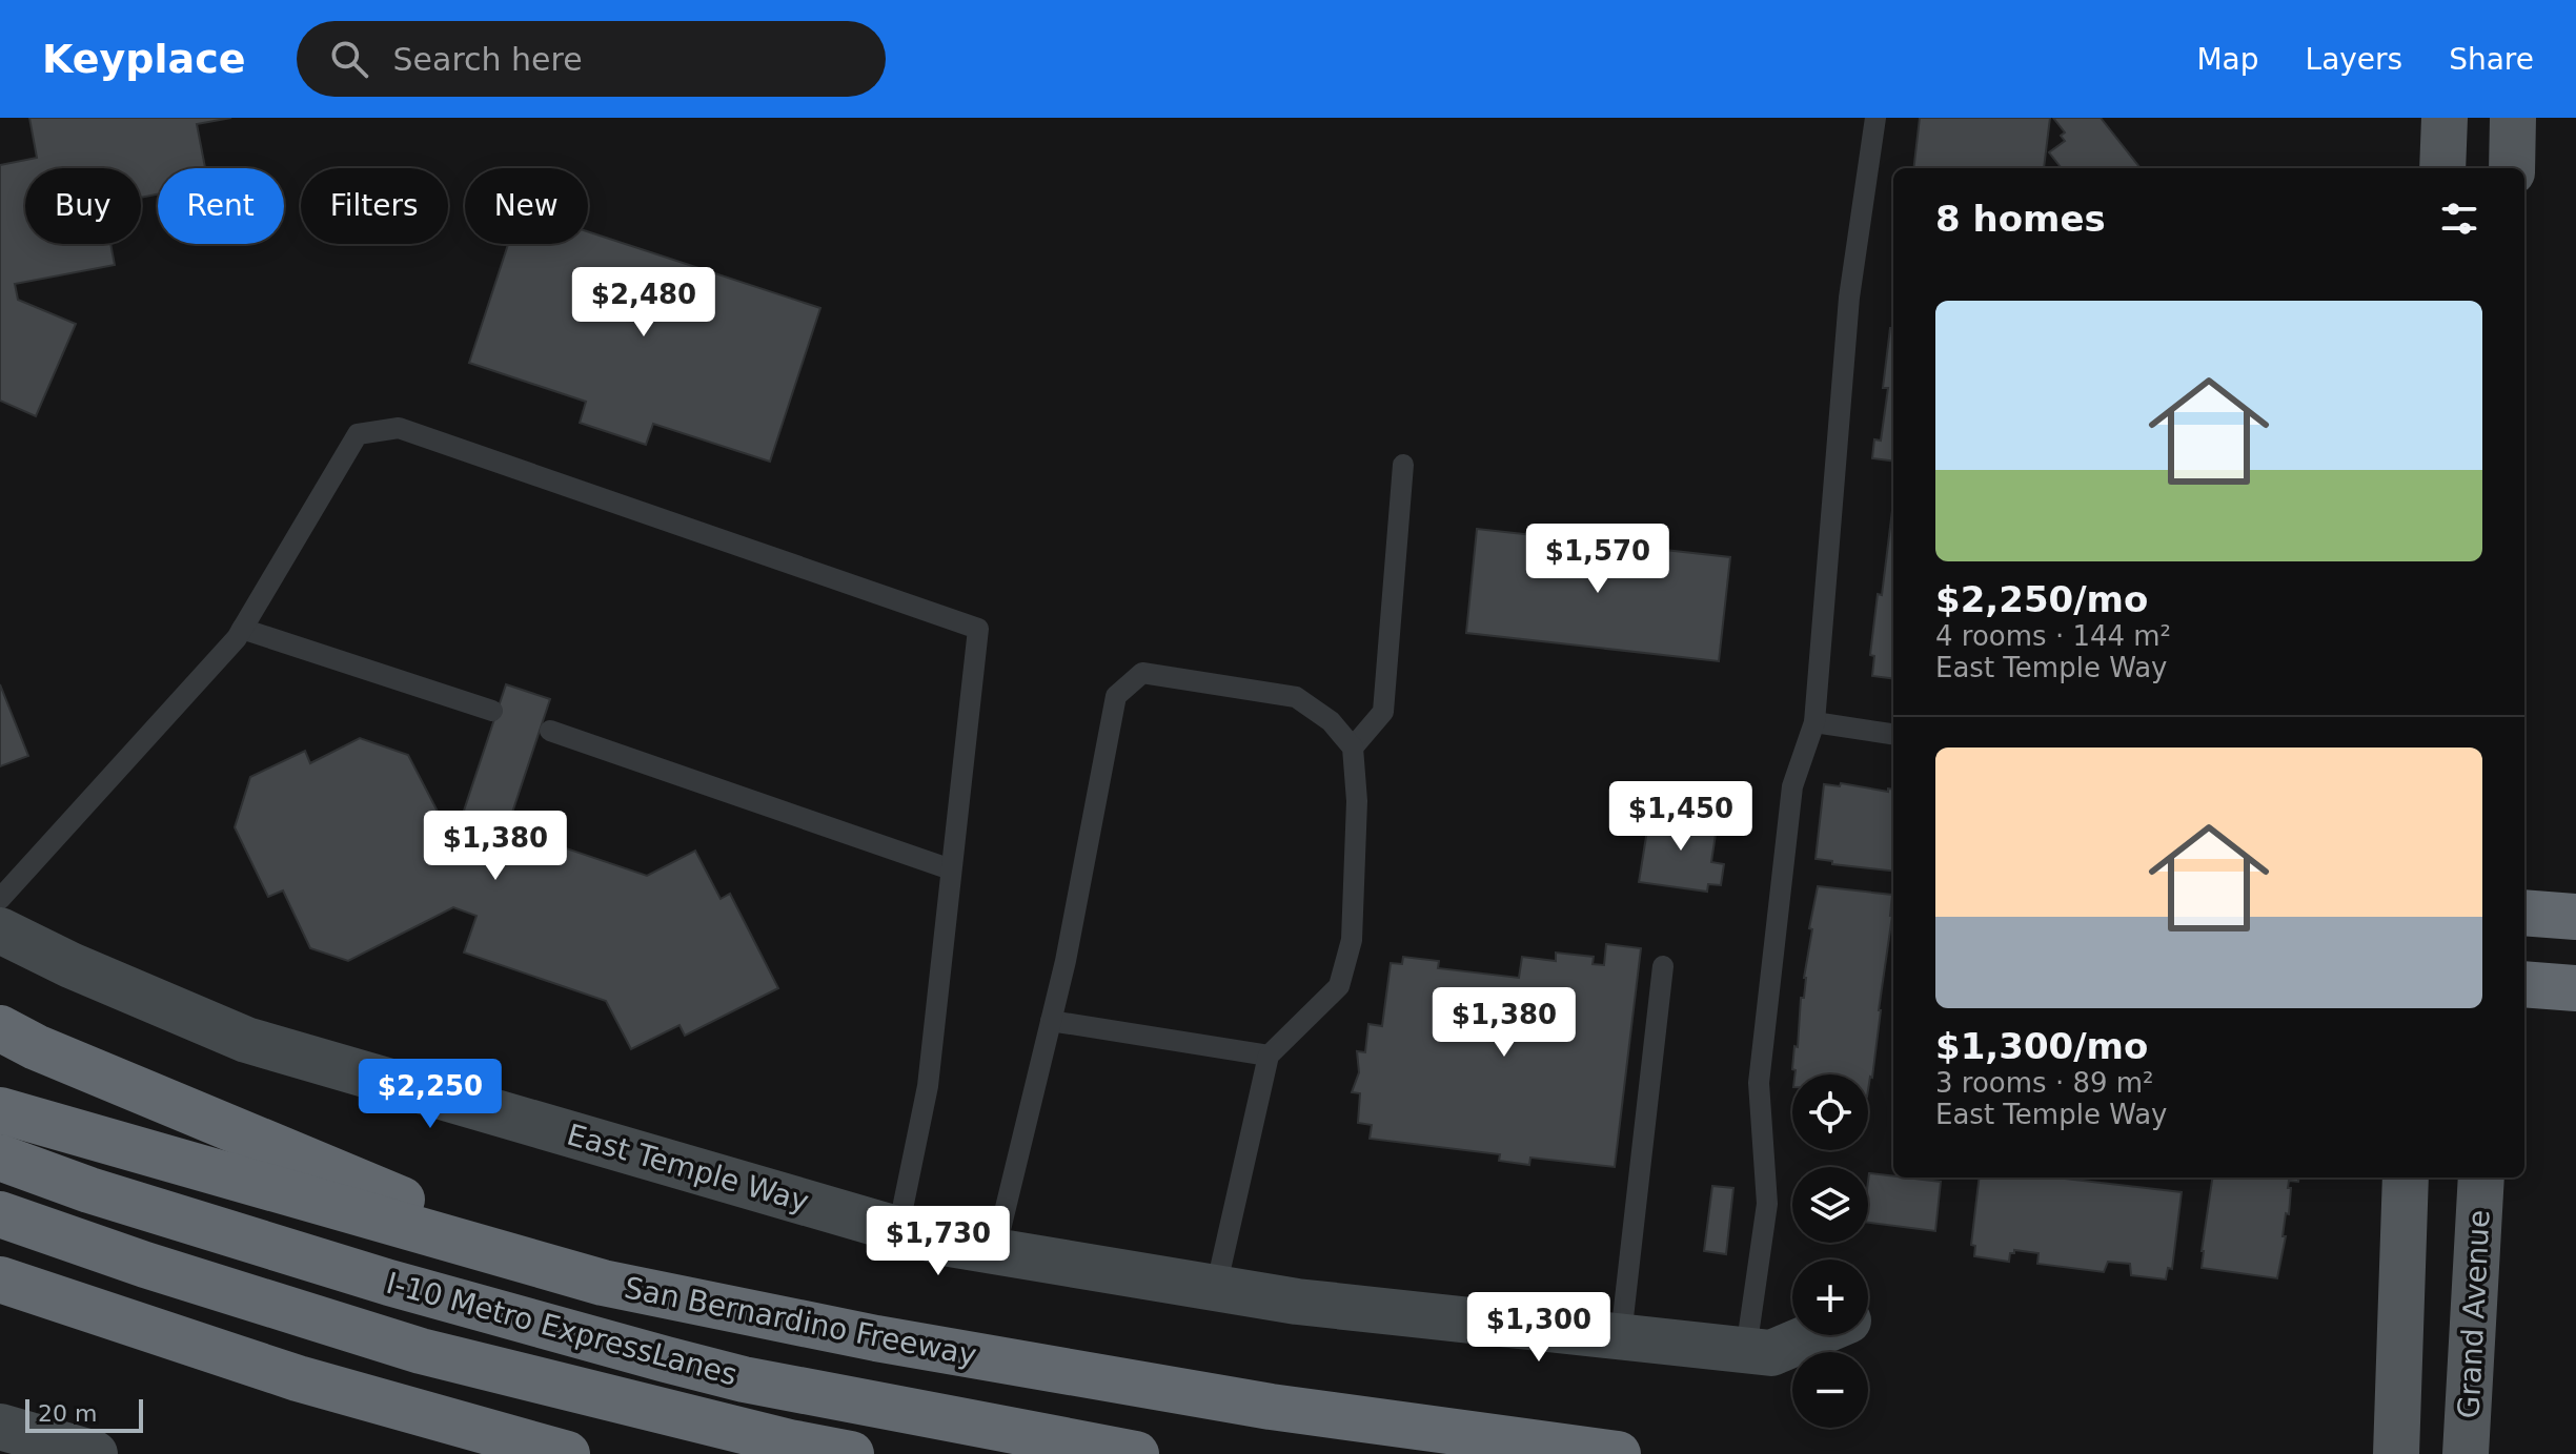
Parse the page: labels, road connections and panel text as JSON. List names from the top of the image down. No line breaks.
{"streets":{"highway":["San Bernardino Freeway","I-10 Metro ExpressLanes"],"main road":["Grand Avenue"],"street":["East Temple Way"]},"scale_bar":"20 m","page":{"header":"Keyplace","search":"Search here","nav":["Map","Layers","Share"],"chip":["Buy","Rent","Filters","New"],"heading":"8 homes","price":["$2,480","$1,570","$1,450","$1,380","$1,380","$2,250","$1,730","$1,300"],"list":[{"name":"$2,250/mo","note":"4 rooms · 144 m² · East Temple Way"},{"name":"$1,300/mo","note":"3 rooms · 89 m² · East Temple Way"}],"map_buttons":["+","−"],"scale":"20 m"}}
